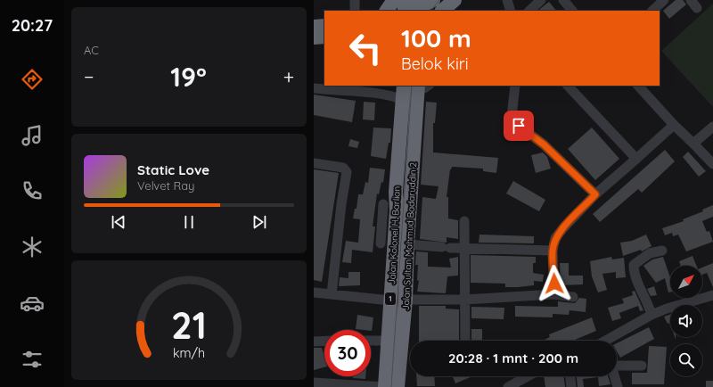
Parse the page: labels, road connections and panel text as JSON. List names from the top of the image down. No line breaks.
{"streets":{"highway":["Jalan Kolonel H. Barlian","Jalan Sultan Mahmud Badaruddin 2","1"]},"crossings":[["Jalan Kolonel H. Barlian","Jalan Sultan Mahmud Badaruddin 2"]],"north":"top right","page":{"tabs":"20:27","tile":"AC","turn":["100 m","Belok kiri"],"heat":["−","19°","+"],"song":["Static Love","Velvet Ray"],"limit":"30","trip":"20:28 · 1 mnt · 200 m","gauge":["21","km/h"]}}
